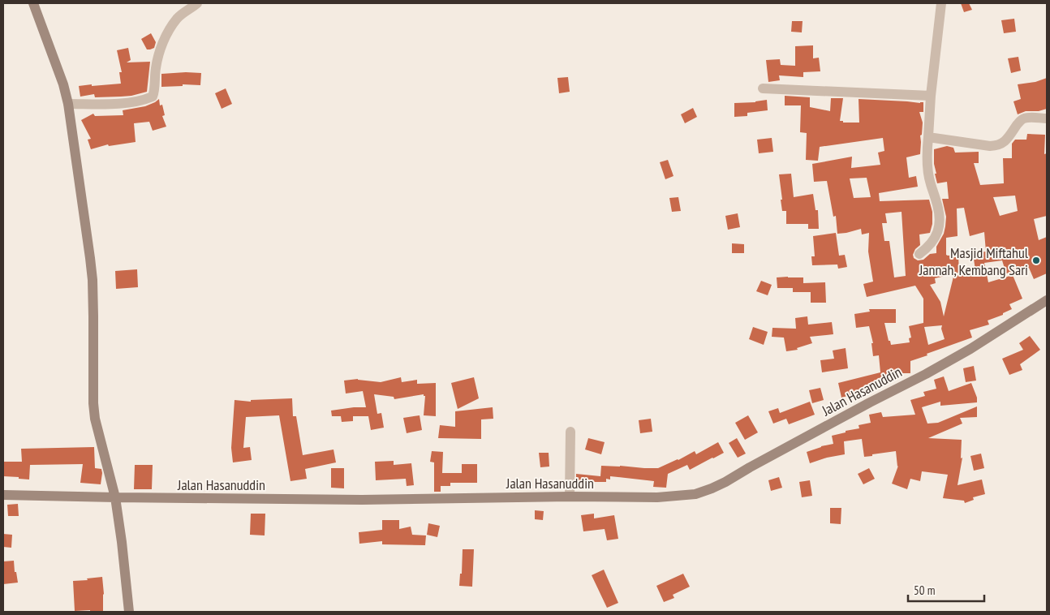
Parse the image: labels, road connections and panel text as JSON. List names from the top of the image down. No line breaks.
{"streets":{"street":["Jalan Hasanuddin"]},"places":["Masjid Miftahul Jannah, Kembang Sari"],"scale_bar":"50 m"}
